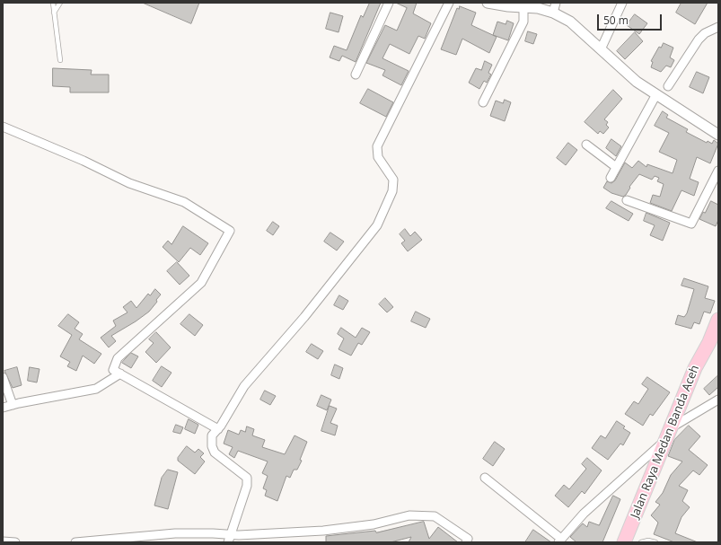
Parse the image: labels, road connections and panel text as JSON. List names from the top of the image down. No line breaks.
{"streets":{"highway":["Jalan Raya Medan Banda Aceh"]},"scale_bar":"50 m"}
